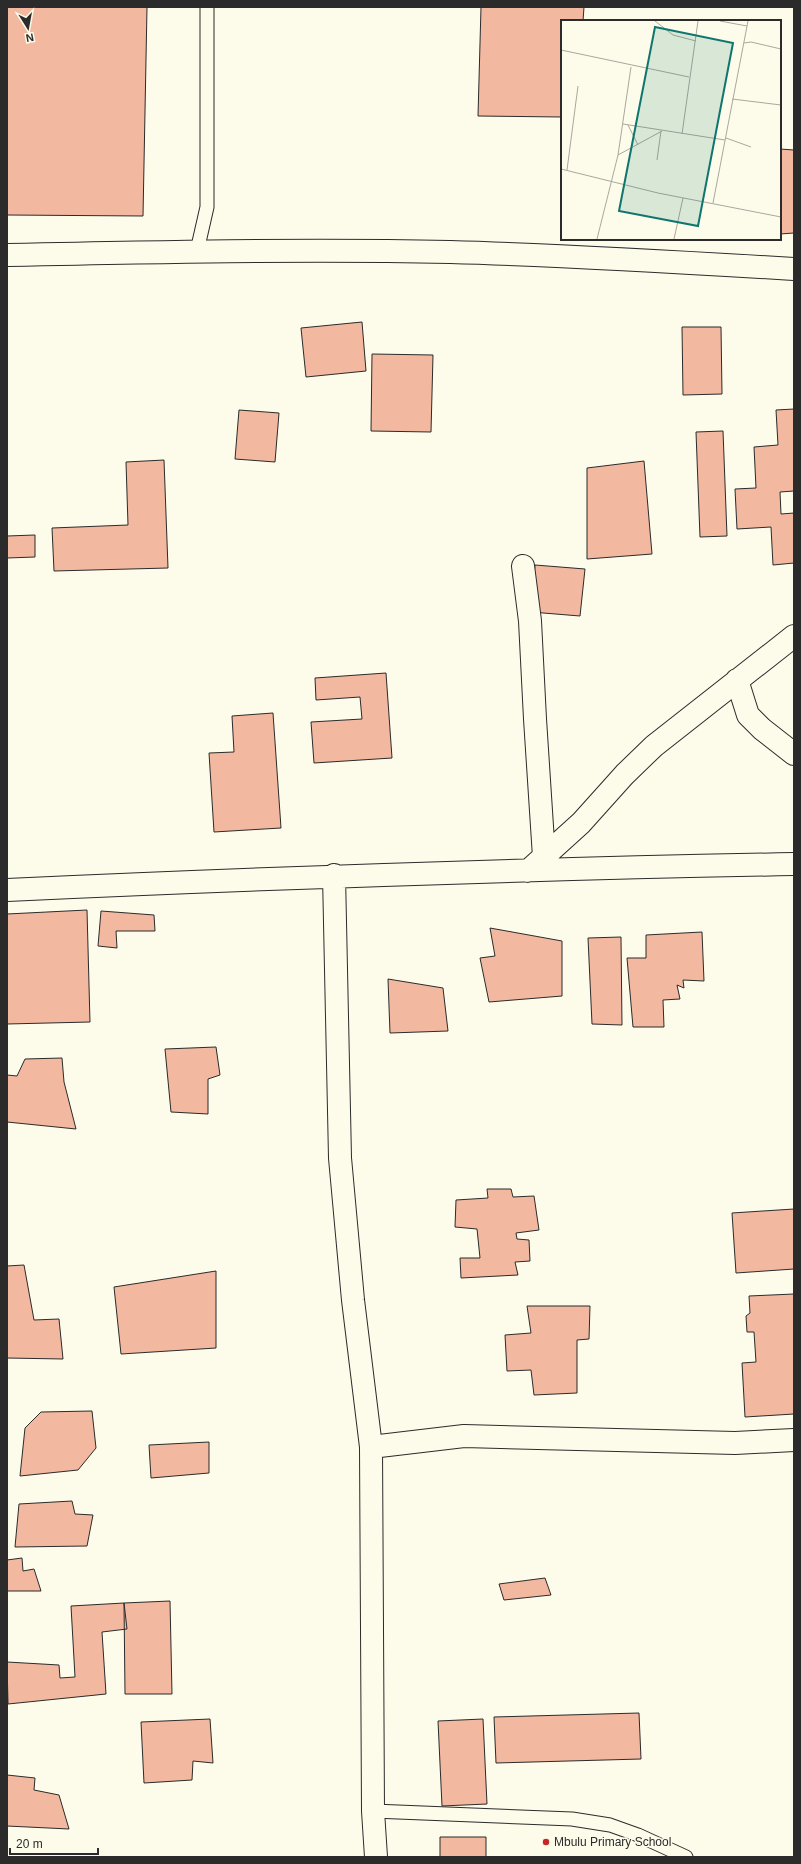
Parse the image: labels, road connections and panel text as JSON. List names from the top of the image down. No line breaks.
{"places":["Mbulu Primary School"],"scale_bar":"20 m","north":"bottom"}
